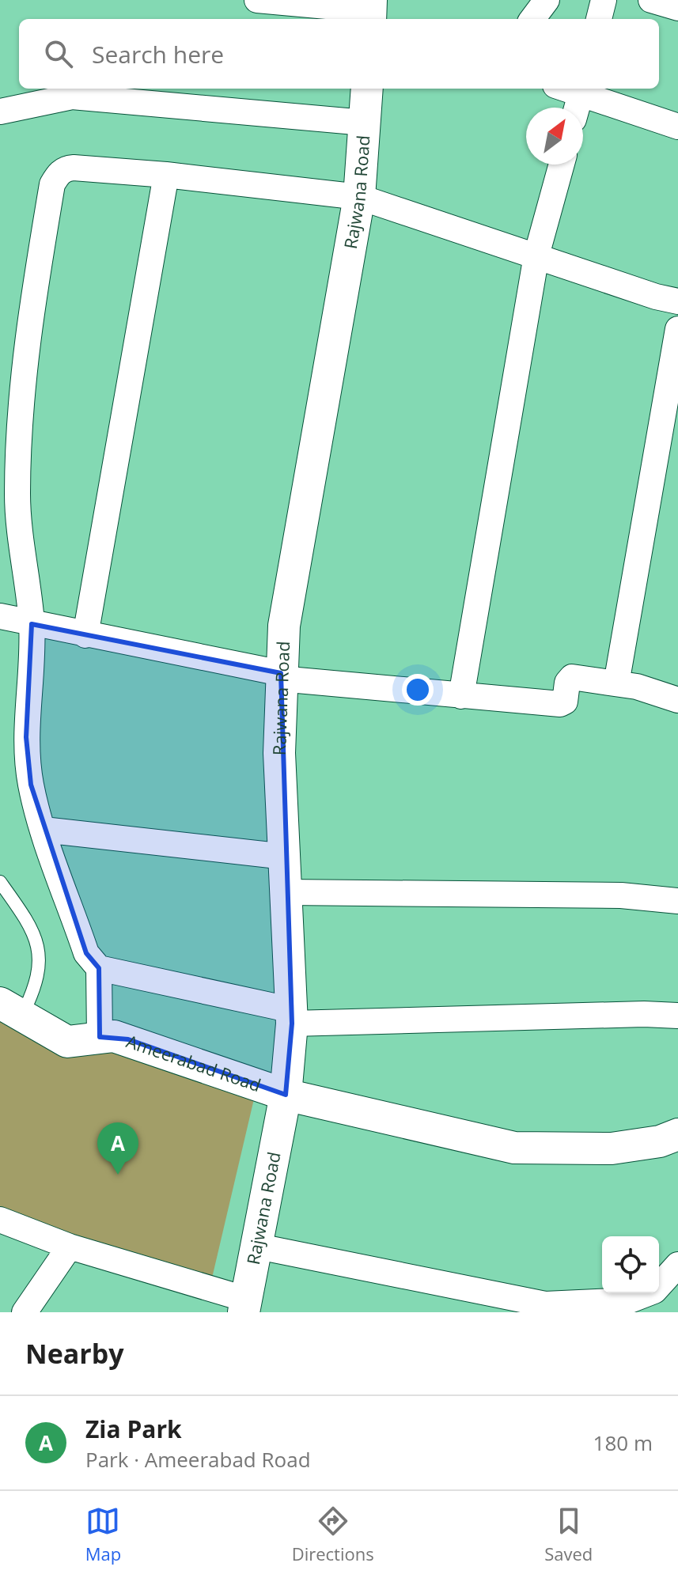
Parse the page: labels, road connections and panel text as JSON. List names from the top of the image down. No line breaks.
{"streets":{"street":["Rajwana Road","Ameerabad Road"]},"crossings":[["Rajwana Road","Ameerabad Road"]],"north":"top right","page":{"search":"Search here","pins":"A","heading":"Nearby","list":[{"mark":"A","name":"Zia Park","note":"Park · Ameerabad Road","value":"180 m"}],"nav":["Map","Directions","Saved"]}}
